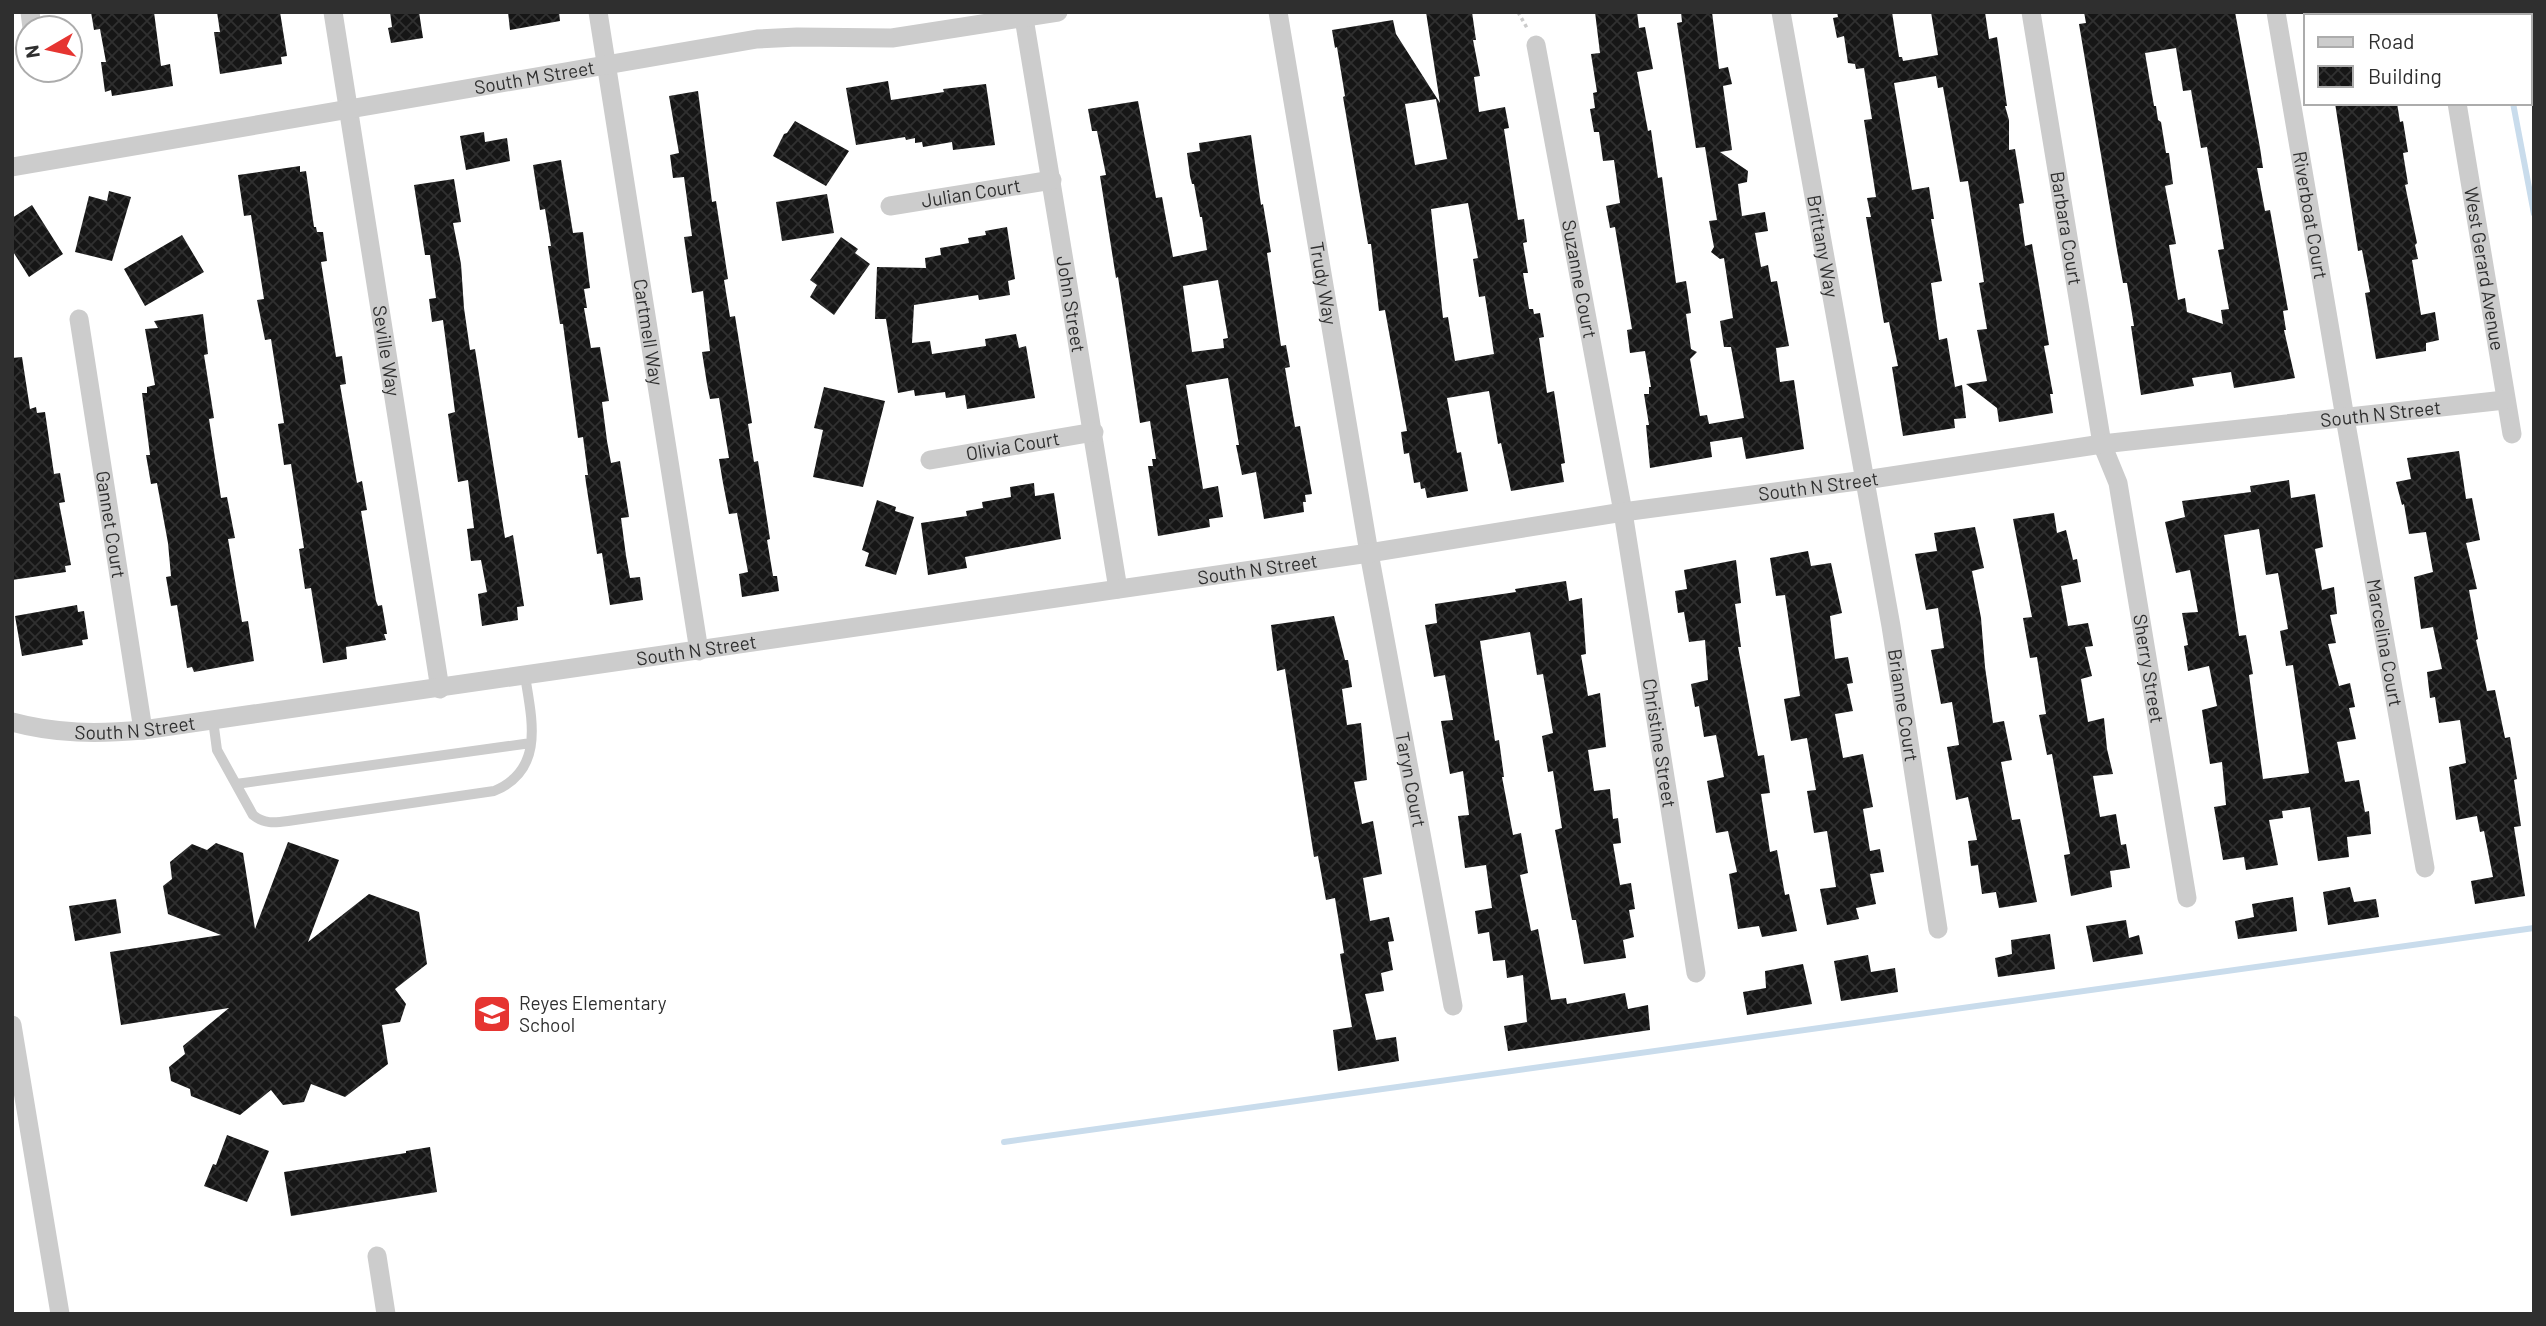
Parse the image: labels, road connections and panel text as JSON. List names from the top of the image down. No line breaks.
{"streets":{"street":["South M Street","Julian Court","Riverboat Court","Barbara Court","Brittany Way","West Gerard Avenue","Suzanne Court","Trudy Way","John Street","Cartmell Way","Seville Way","South N Street","Olivia Court","Gannet Court","Marcelina Court","Sherry Street","Brianne Court","Christine Street","Taryn Court"]},"crossings":[["South M Street","John Street"],["South M Street","Cartmell Way"],["South M Street","Seville Way"],["Julian Court","John Street"],["Riverboat Court","South N Street"],["Riverboat Court","Marcelina Court"],["Barbara Court","South N Street"],["Barbara Court","Sherry Street"],["Brittany Way","South N Street"],["Brittany Way","Brianne Court"],["West Gerard Avenue","South N Street"],["Suzanne Court","South N Street"],["Suzanne Court","Christine Street"],["Trudy Way","South N Street"],["Trudy Way","Taryn Court"],["John Street","South N Street"],["John Street","Olivia Court"],["Cartmell Way","South N Street"],["Seville Way","South N Street"],["South N Street","Gannet Court"],["South N Street","Marcelina Court"],["South N Street","Sherry Street"],["South N Street","Brianne Court"],["South N Street","Christine Street"],["South N Street","Taryn Court"]],"places":{"school or university":["Reyes Elementary School"]},"legend":["Road","Building"],"north":"left"}
